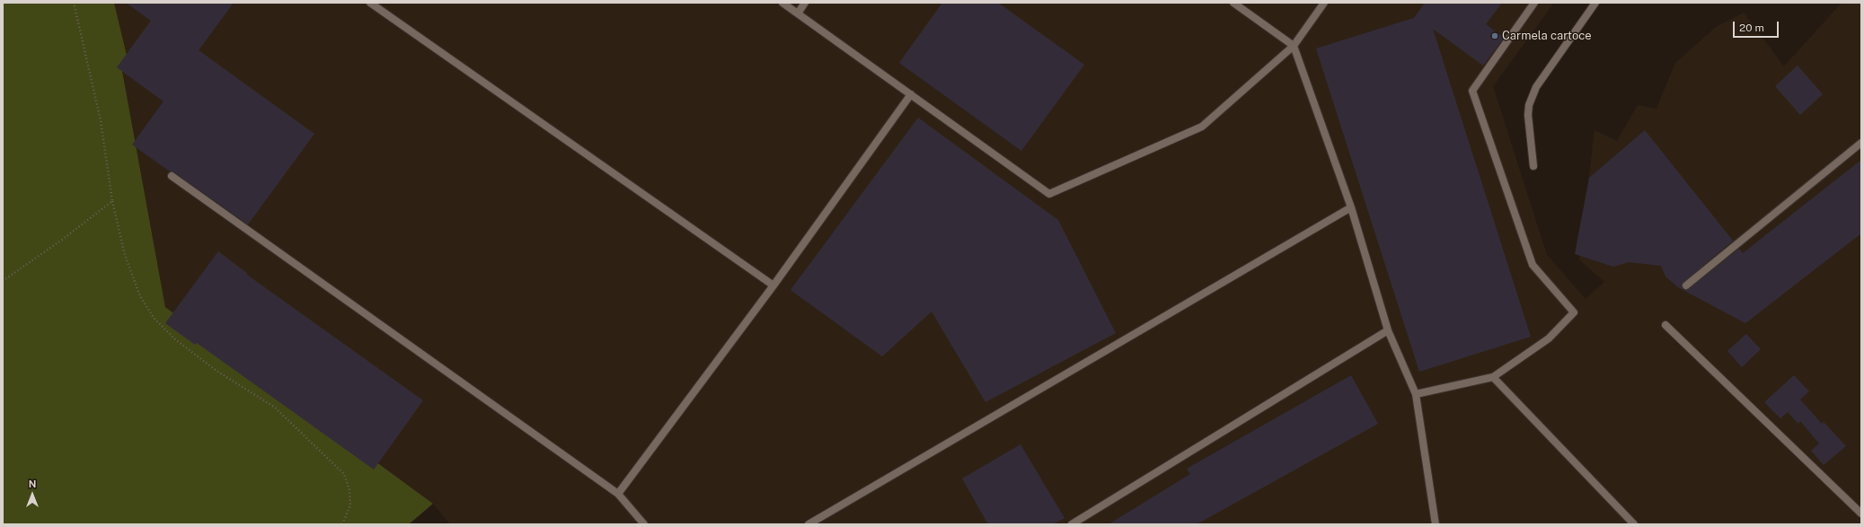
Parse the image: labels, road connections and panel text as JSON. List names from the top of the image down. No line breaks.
{"places":["Carmela cartoce"],"scale_bar":"20 m","north":"top"}
